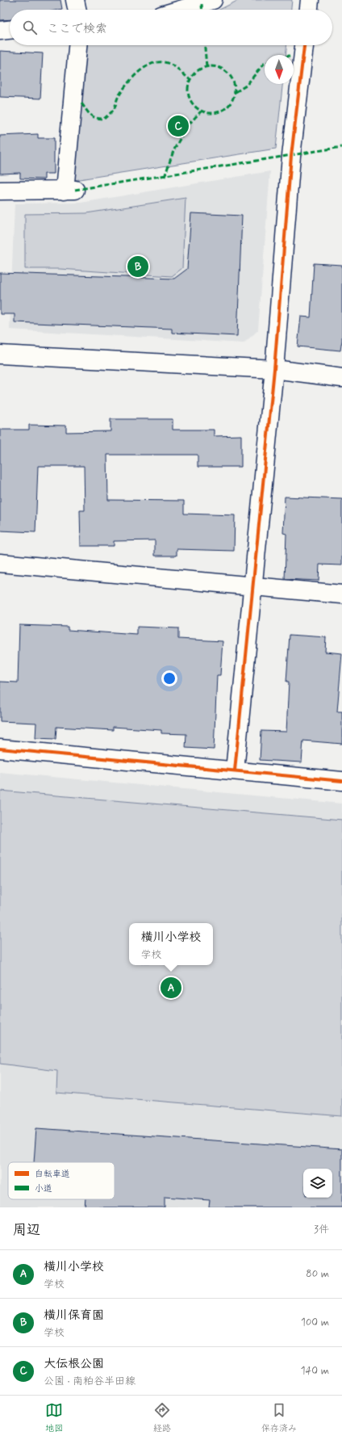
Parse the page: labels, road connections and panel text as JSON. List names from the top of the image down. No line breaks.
{"legend":["自転車道","小道"],"north":"bottom","page":{"search":"ここで検索","pins":["C","B","A"],"popup":["横川小学校","学校"],"heading":["周辺","3件"],"list":[{"mark":"A","name":"横川小学校","note":"学校","value":"80 m"},{"mark":"B","name":"横川保育園","note":"学校","value":"100 m"},{"mark":"C","name":"大伝根公園","note":"公園 · 南粕谷半田線","value":"140 m"}],"nav":["地図","経路","保存済み"]}}
